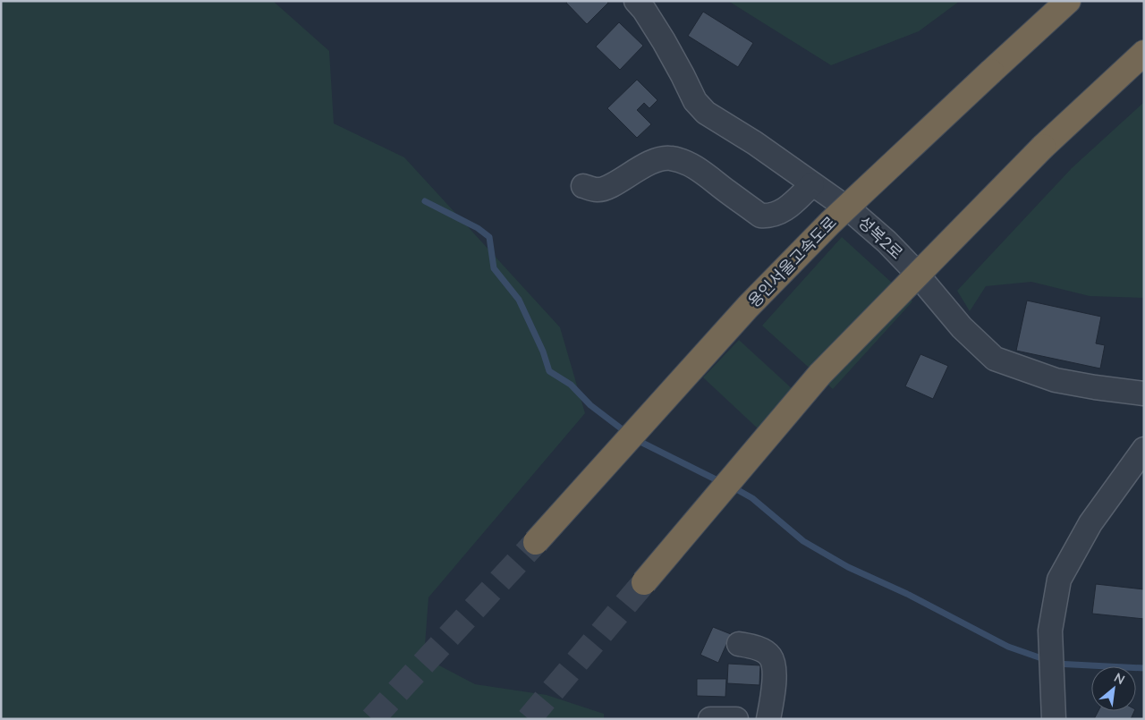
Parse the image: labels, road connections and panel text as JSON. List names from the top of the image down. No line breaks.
{"streets":{"highway":["용인서울고속도로"],"street":["성복2로"]},"north":"top right"}
